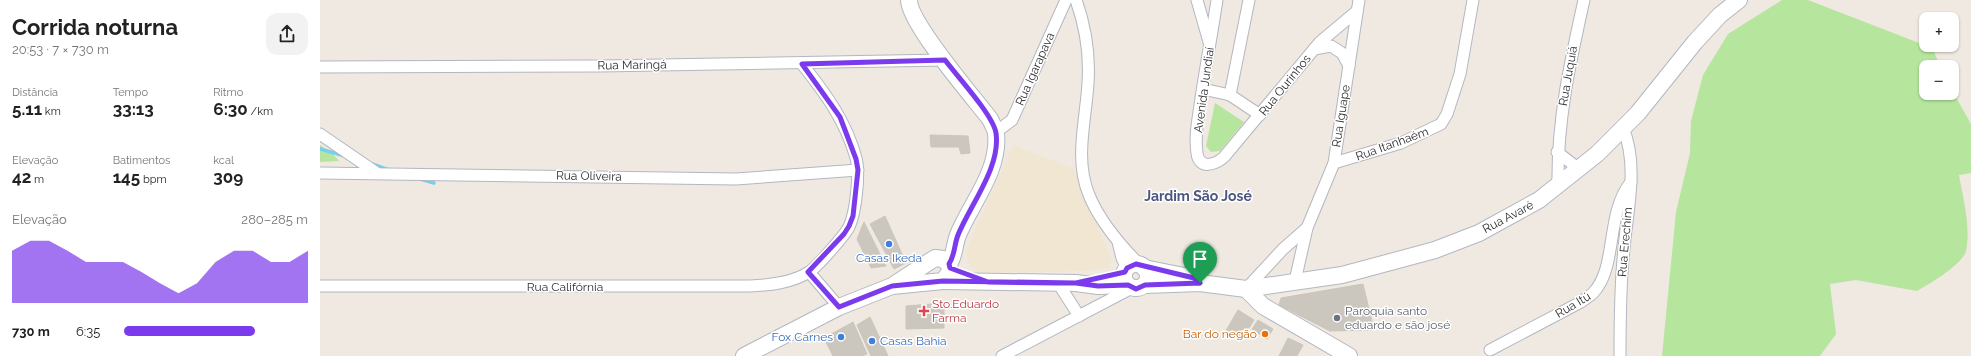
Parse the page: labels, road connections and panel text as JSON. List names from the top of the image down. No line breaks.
{"streets":{"main road":["Rua Avaré"],"street":["Rua Maringá","Rua Igarapava","Rua Juquiá","Rua Ourinhos","Avenida Jundiaí","Rua Iguape","Rua Itanhaém","Rua Oliveira","Rua Erechim","Rua Califórnia","Rua Itú"]},"crossings":[["Rua Juquiá","Rua Avaré"],["Rua Ourinhos","Avenida Jundiaí"],["Rua Ourinhos","Rua Iguape"],["Rua Iguape","Rua Itanhaém"],["Rua Iguape","Rua Avaré"],["Rua Avaré","Rua Erechim"],["Rua Erechim","Rua Itú"]],"districts":["Jardim São José"],"places":{"other":["Casas Ikeda","Paroquia santo eduardo e são josé","Bar do negão","Fox Carnes","Casas Bahia"],"health":["Sto.Eduardo Farma"]},"page":{"heading":["Corrida noturna","20:53 · 7 × 730 m"],"map_buttons":["+","−"],"stats":[["Distância","5.11 km"],["Tempo","33:13"],["Ritmo","6:30 /km"],["Elevação","42 m"],["Batimentos","145 bpm"],["kcal","309"]],"chart":["Elevação","280–285 m"],"list":[{"name":"730 m","note":"6:35"}]}}
